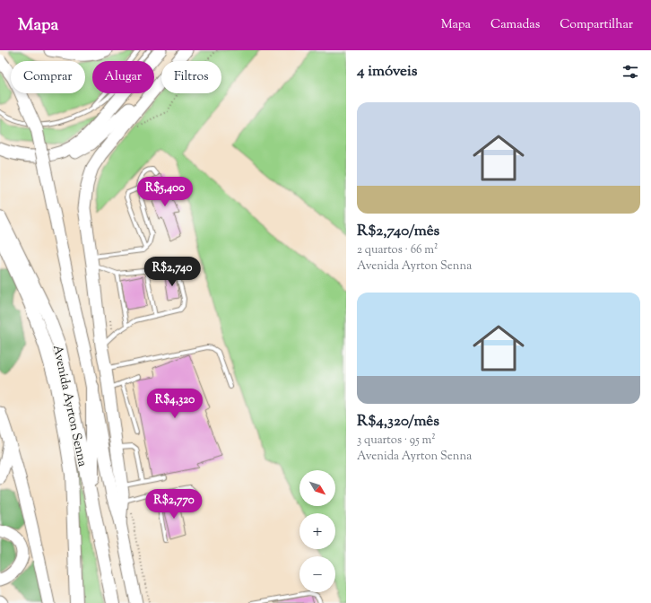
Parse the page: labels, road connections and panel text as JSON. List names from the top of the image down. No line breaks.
{"streets":{"highway":["Avenida Ayrton Senna"]},"north":"bottom right","page":{"header":"Mapa","nav":["Mapa","Camadas","Compartilhar"],"heading":"4 imóveis","chip":["Comprar","Alugar","Filtros"],"list":[{"name":"R$2,740/mês","note":"2 quartos · 66 m² · Avenida Ayrton Senna"},{"name":"R$4,320/mês","note":"3 quartos · 95 m² · Avenida Ayrton Senna"}],"price":["R$5,400","R$2,740","R$4,320","R$2,770"],"map_buttons":["+","−"]}}
